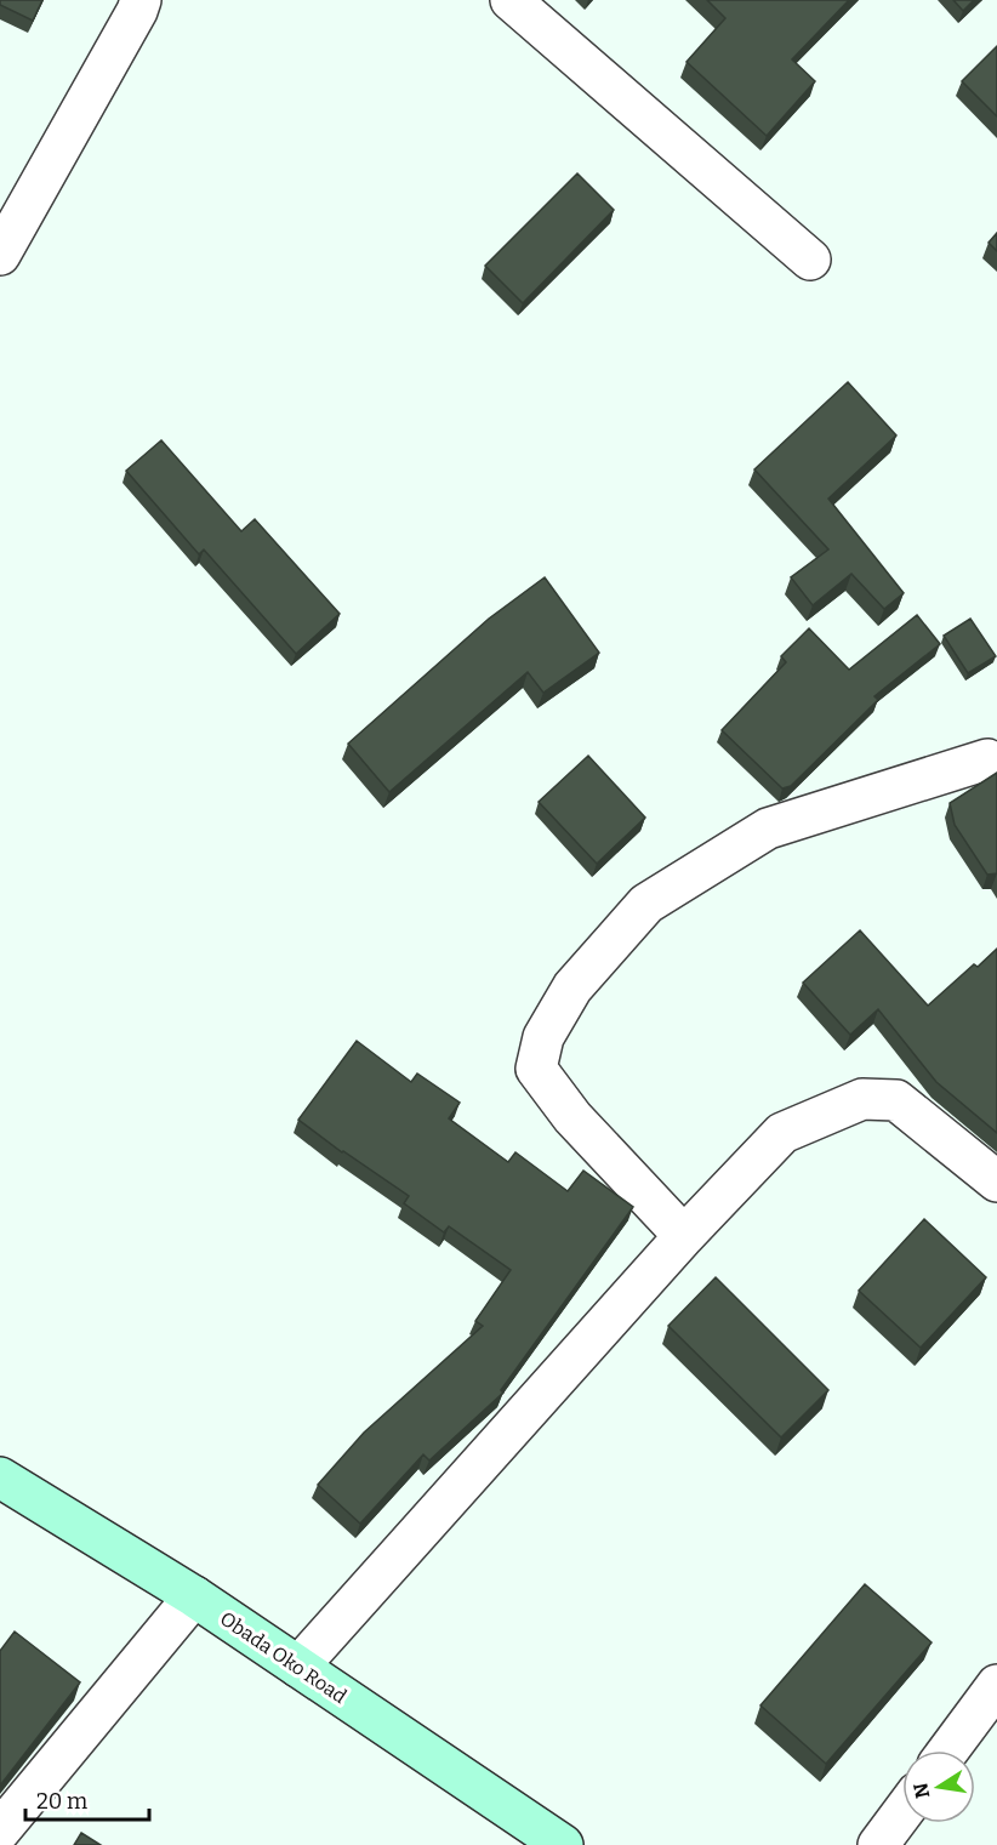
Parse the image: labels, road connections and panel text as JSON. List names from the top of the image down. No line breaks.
{"streets":{"main road":["Obada Oko Road"]},"scale_bar":"20 m","north":"left"}
